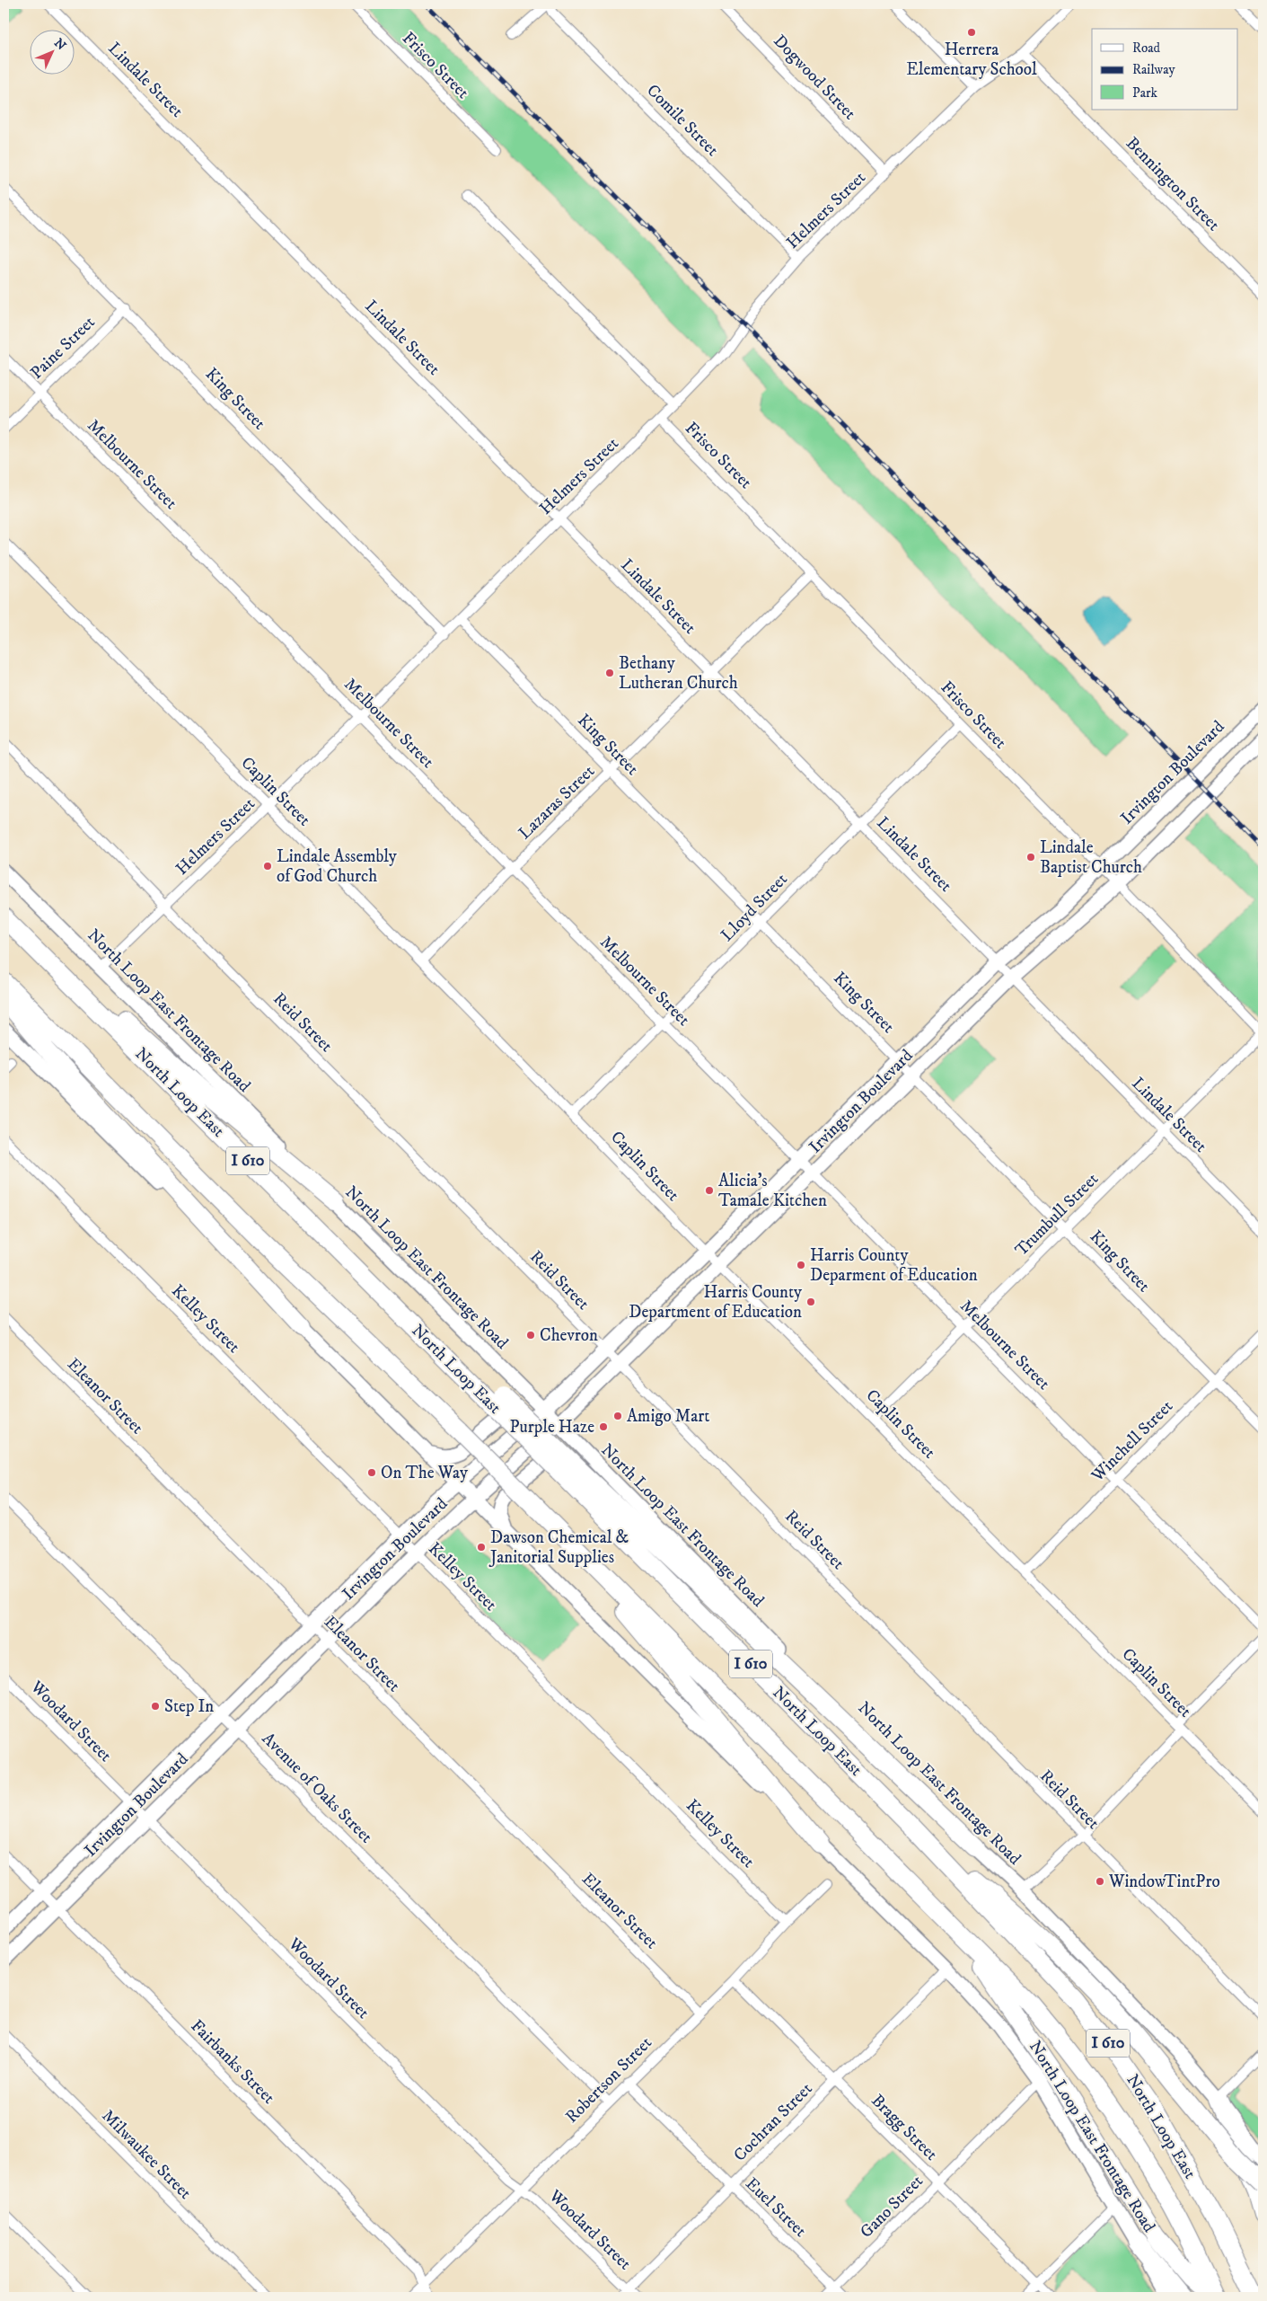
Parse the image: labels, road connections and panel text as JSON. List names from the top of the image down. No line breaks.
{"streets":{"highway":["North Loop East","I 610"],"main road":["Irvington Boulevard","North Loop East Frontage Road"],"street":["Frisco Street","Dogwood Street","Lindale Street","Comile Street","Bennington Street","Helmers Street","Paine Street","King Street","Melbourne Street","Caplin Street","Lazaras Street","Lloyd Street","Reid Street","Trumbull Street","Kelley Street","Eleanor Street","Winchell Street","Woodard Street","Avenue of Oaks Street","Fairbanks Street","Robertson Street","Cochran Street","Bragg Street","Milwaukee Street","Gano Street","Euel Street"]},"crossings":[["Frisco Street","Helmers Street"],["Frisco Street","Irvington Boulevard"],["Frisco Street","Lazaras Street"],["Frisco Street","Lloyd Street"],["Frisco Street","Trumbull Street"],["Dogwood Street","Helmers Street"],["Lindale Street","Helmers Street"],["Lindale Street","Irvington Boulevard"],["Lindale Street","Lazaras Street"],["Lindale Street","Lloyd Street"],["Lindale Street","Trumbull Street"],["Comile Street","Helmers Street"],["Bennington Street","Helmers Street"],["Helmers Street","King Street"],["Helmers Street","Melbourne Street"],["Helmers Street","Caplin Street"],["Helmers Street","North Loop East Frontage Road"],["Helmers Street","Reid Street"],["Paine Street","King Street"],["Paine Street","Melbourne Street"],["King Street","Irvington Boulevard"],["King Street","Lazaras Street"],["King Street","Lloyd Street"],["King Street","Trumbull Street"],["King Street","Winchell Street"],["Melbourne Street","Irvington Boulevard"],["Melbourne Street","Lazaras Street"],["Melbourne Street","Lloyd Street"],["Melbourne Street","Trumbull Street"],["Melbourne Street","Winchell Street"],["Irvington Boulevard","Caplin Street"],["Irvington Boulevard","North Loop East Frontage Road"],["Irvington Boulevard","Reid Street"],["Irvington Boulevard","Kelley Street"],["Irvington Boulevard","Eleanor Street"],["Irvington Boulevard","Woodard Street"],["Irvington Boulevard","Avenue of Oaks Street"],["Irvington Boulevard","Fairbanks Street"],["Caplin Street","Lazaras Street"],["Caplin Street","Lloyd Street"],["Caplin Street","Trumbull Street"],["Caplin Street","Winchell Street"],["North Loop East Frontage Road","Cochran Street"],["North Loop East Frontage Road","Gano Street"],["Kelley Street","Robertson Street"],["Eleanor Street","Robertson Street"],["Woodard Street","Robertson Street"],["Woodard Street","Cochran Street"],["Avenue of Oaks Street","Robertson Street"],["Fairbanks Street","Robertson Street"],["Robertson Street","Bragg Street"],["Robertson Street","Euel Street"],["Cochran Street","Bragg Street"],["Cochran Street","Euel Street"],["Bragg Street","Gano Street"],["Gano Street","Euel Street"]],"places":["Herrera Elementary School","Bethany Lutheran Church","Lindale Baptist Church","Lindale Assembly of God Church","Alicia's Tamale Kitchen","Harris County Deparment of Education","Harris County Department of Education","Chevron","Amigo Mart","Purple Haze","On The Way","Dawson Chemical & Janitorial Supplies","Step In","WindowTintPro"],"legend":["Road","Railway","Park"],"north":"top right"}
